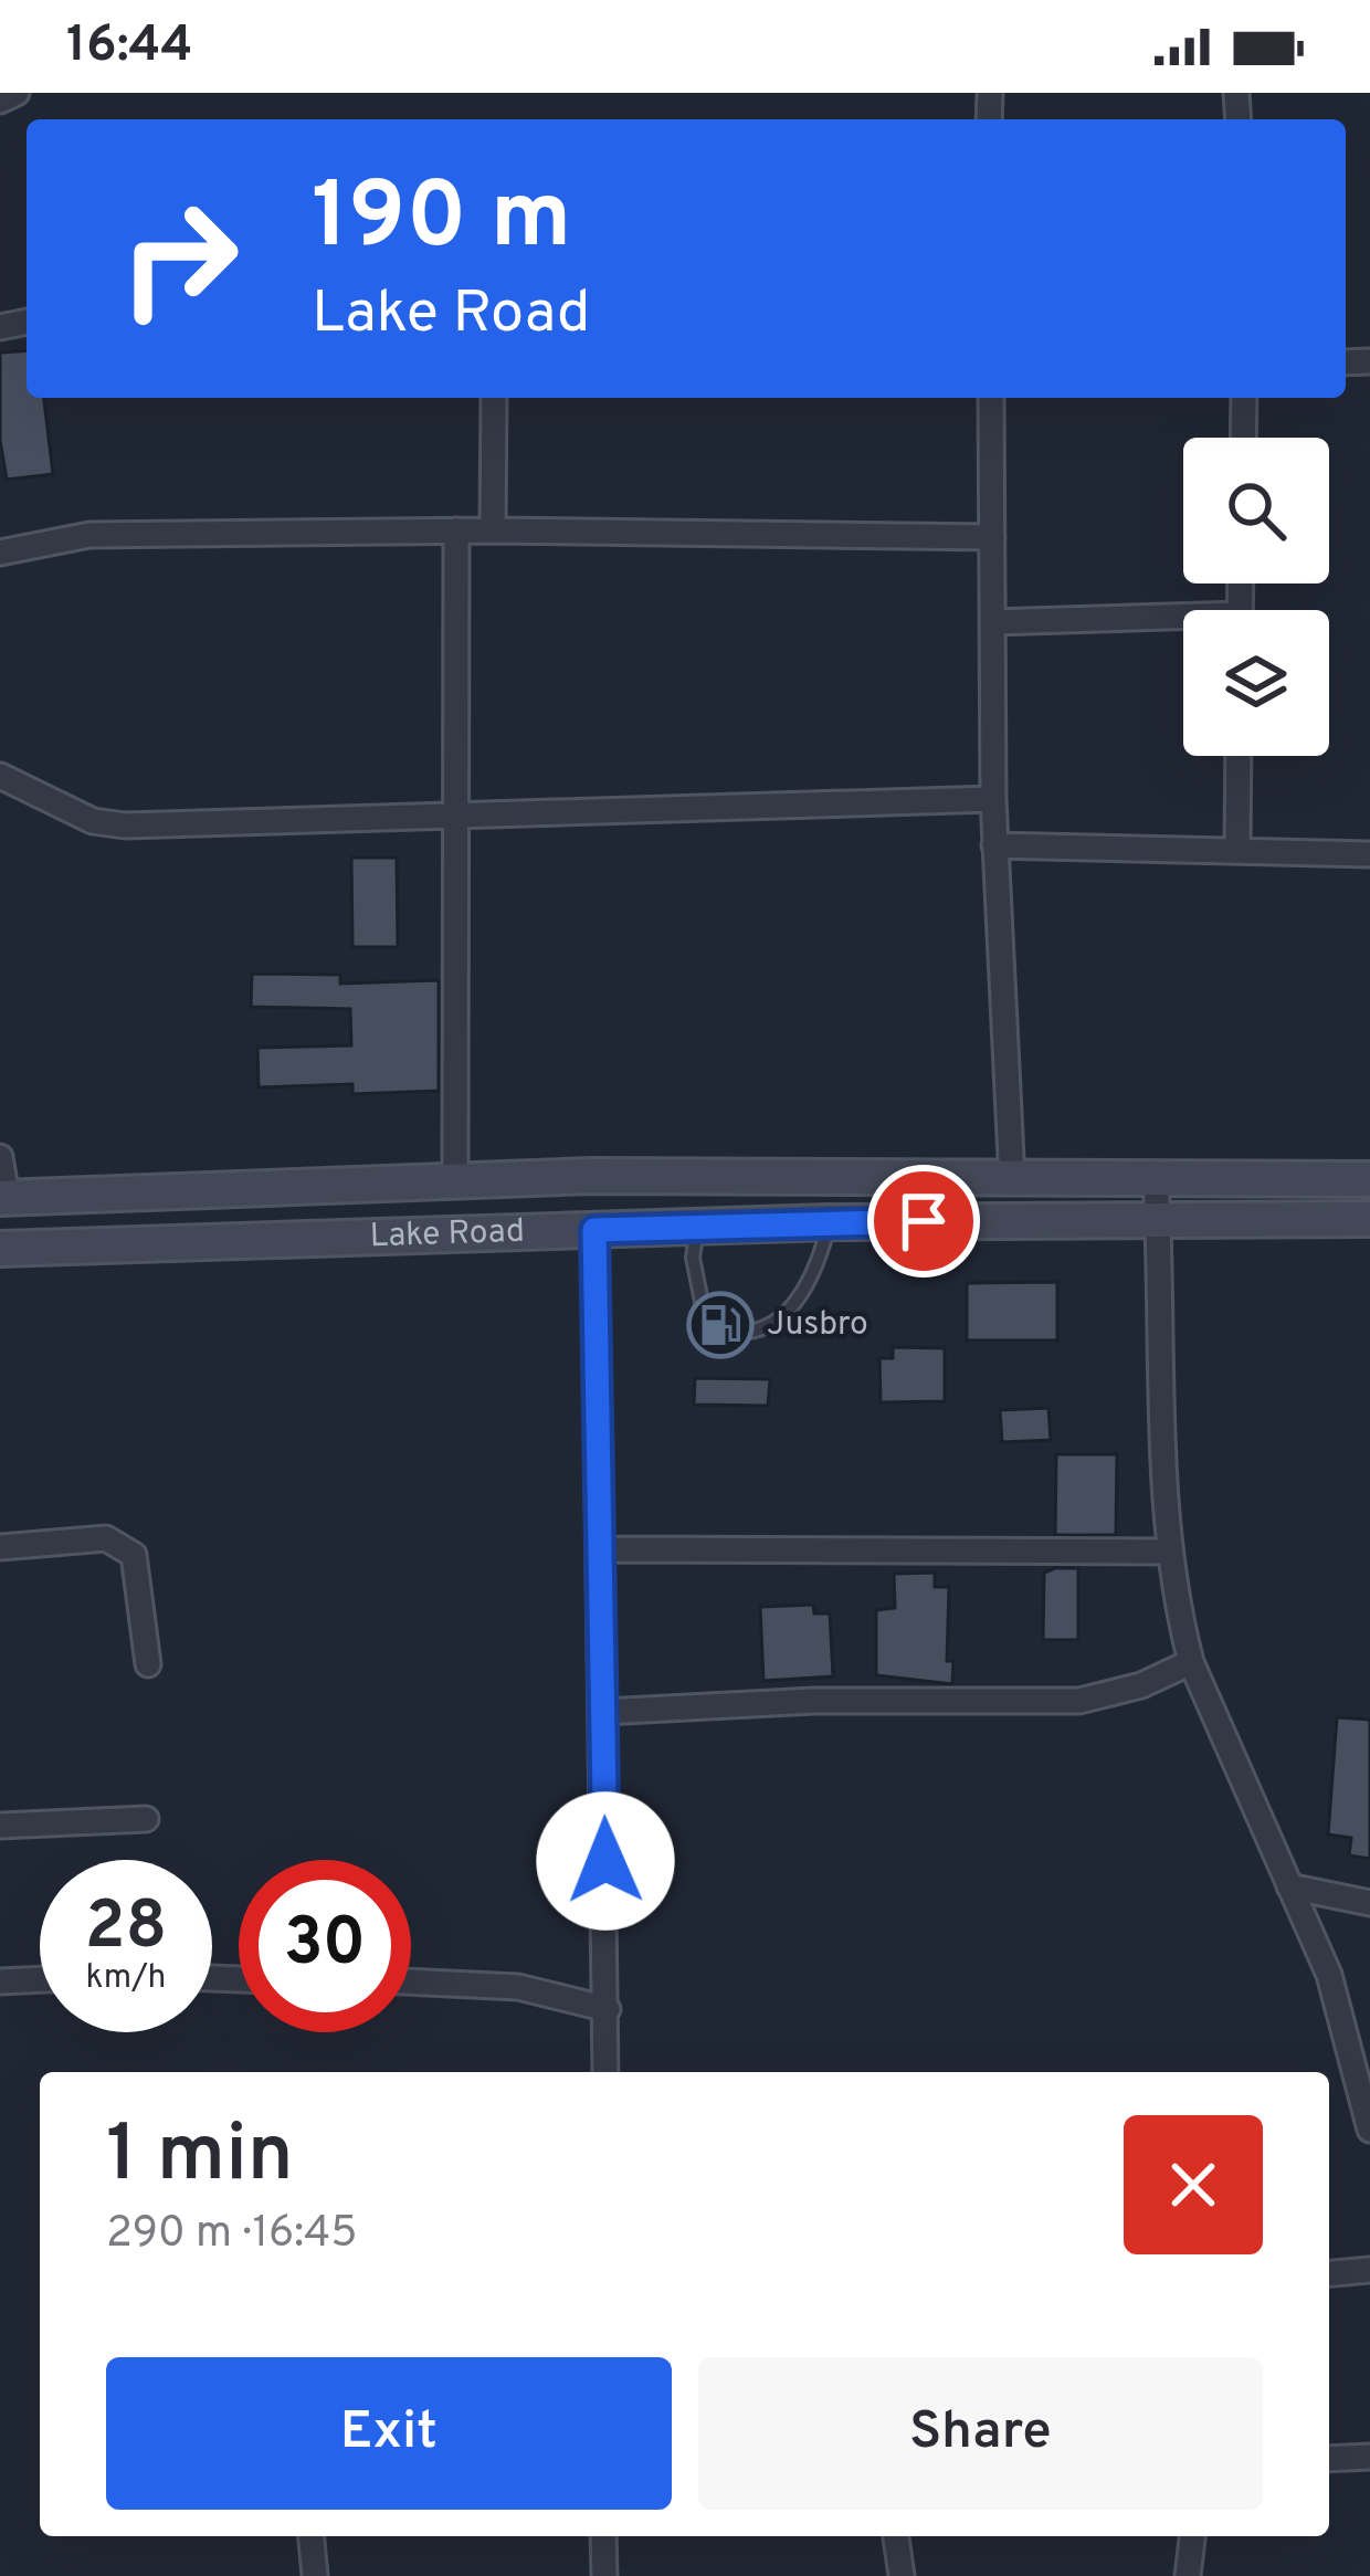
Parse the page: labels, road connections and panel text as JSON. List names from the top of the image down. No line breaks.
{"streets":{"main road":["Lake Road"]},"places":{"fuel station":["Jusbro"]},"page":{"status":"16:44","turn":["190 m","Lake Road"],"speed":"28 km/h","limit":"30","heading":["1 min","290 m · 16:45"],"buttons":["Exit","Share"]}}
